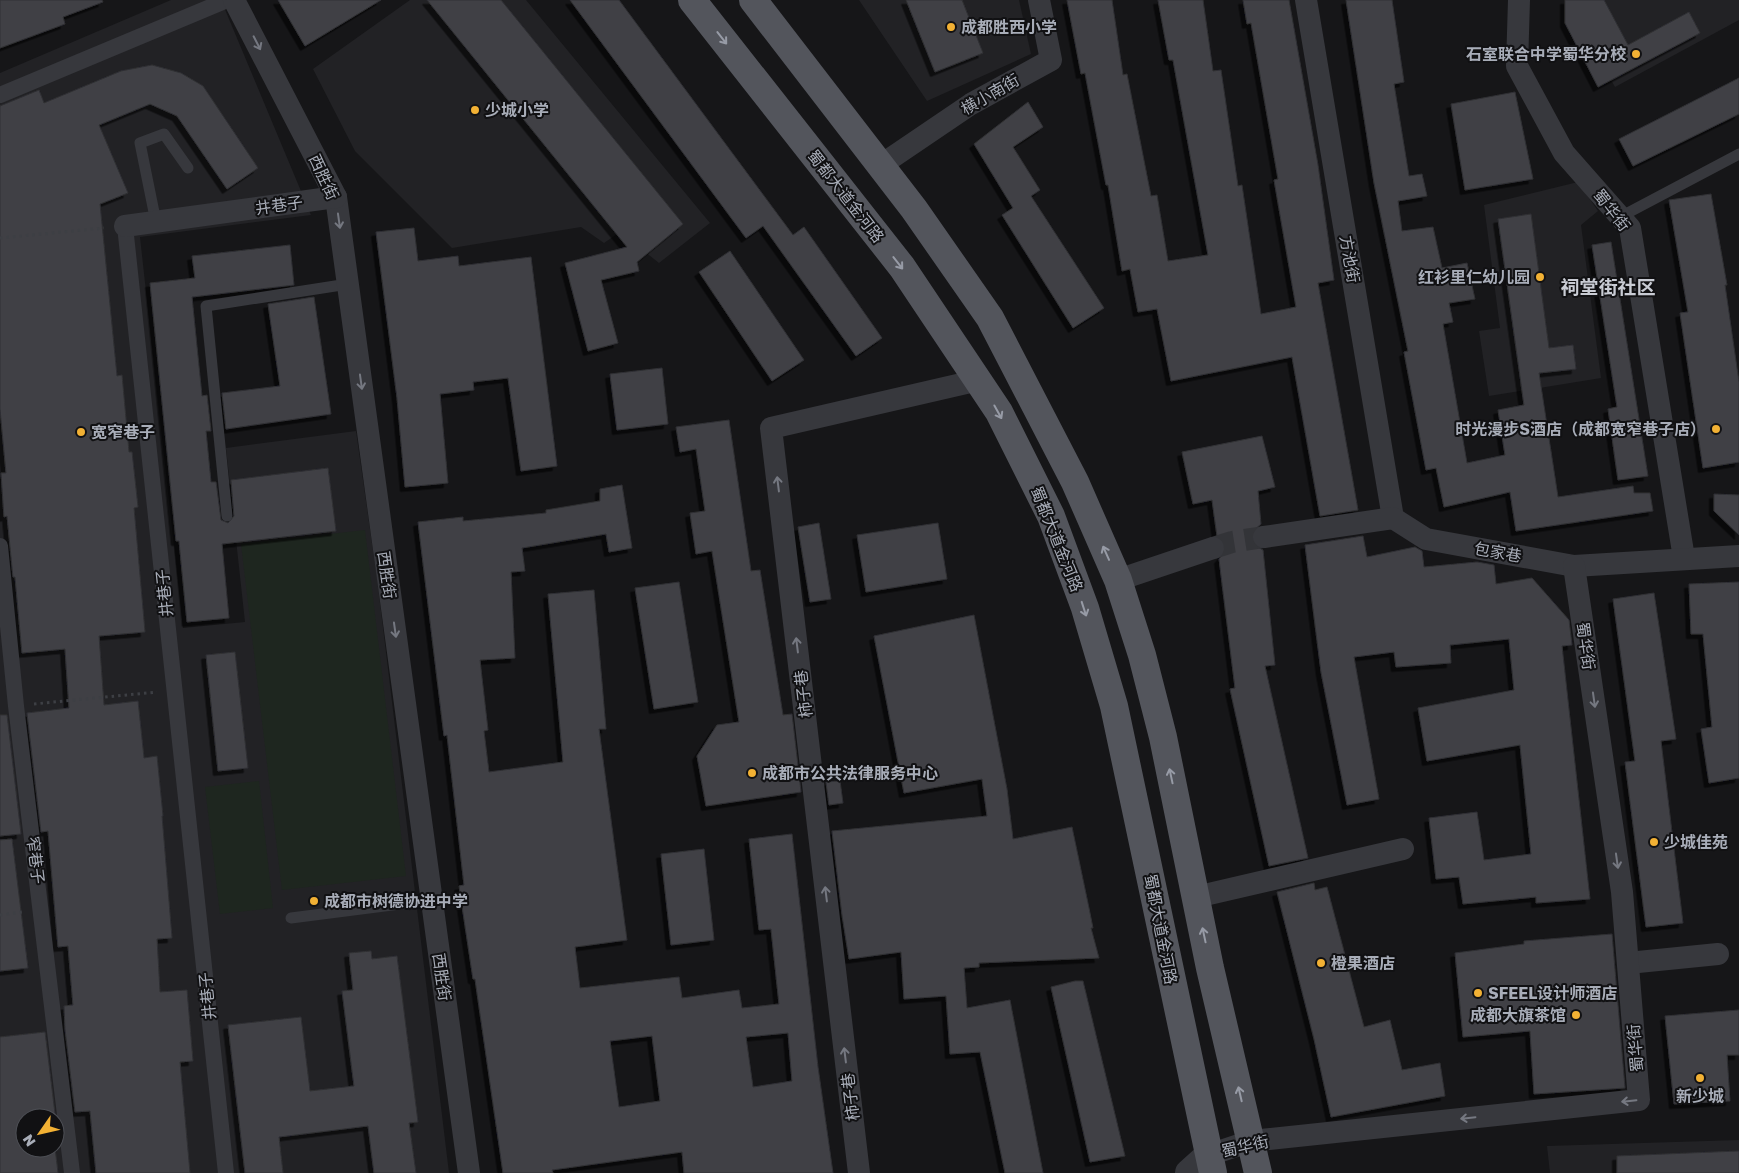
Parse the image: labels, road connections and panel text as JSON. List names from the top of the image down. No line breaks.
{"streets":{"main road":["蜀都大道金河路"],"street":["横小南街","西胜街","井巷子","蜀华街","方池街","包家巷","柿子巷","窄巷子"]},"crossings":[["西胜街","井巷子"],["蜀都大道金河路","蜀华街"],["蜀都大道金河路","柿子巷"],["蜀华街","包家巷"],["方池街","包家巷"]],"one_way":["西胜街","柿子巷"],"districts":["祠堂街社区"],"places":["成都胜西小学","石室联合中学蜀华分校","少城小学","红衫里仁幼儿园","时光漫步S酒店（成都宽窄巷子店）","宽窄巷子","成都市公共法律服务中心","少城佳苑","成都市树德协进中学","橙果酒店","SFEEL设计师酒店","成都大旗茶馆","新少城"],"north":"bottom left"}
